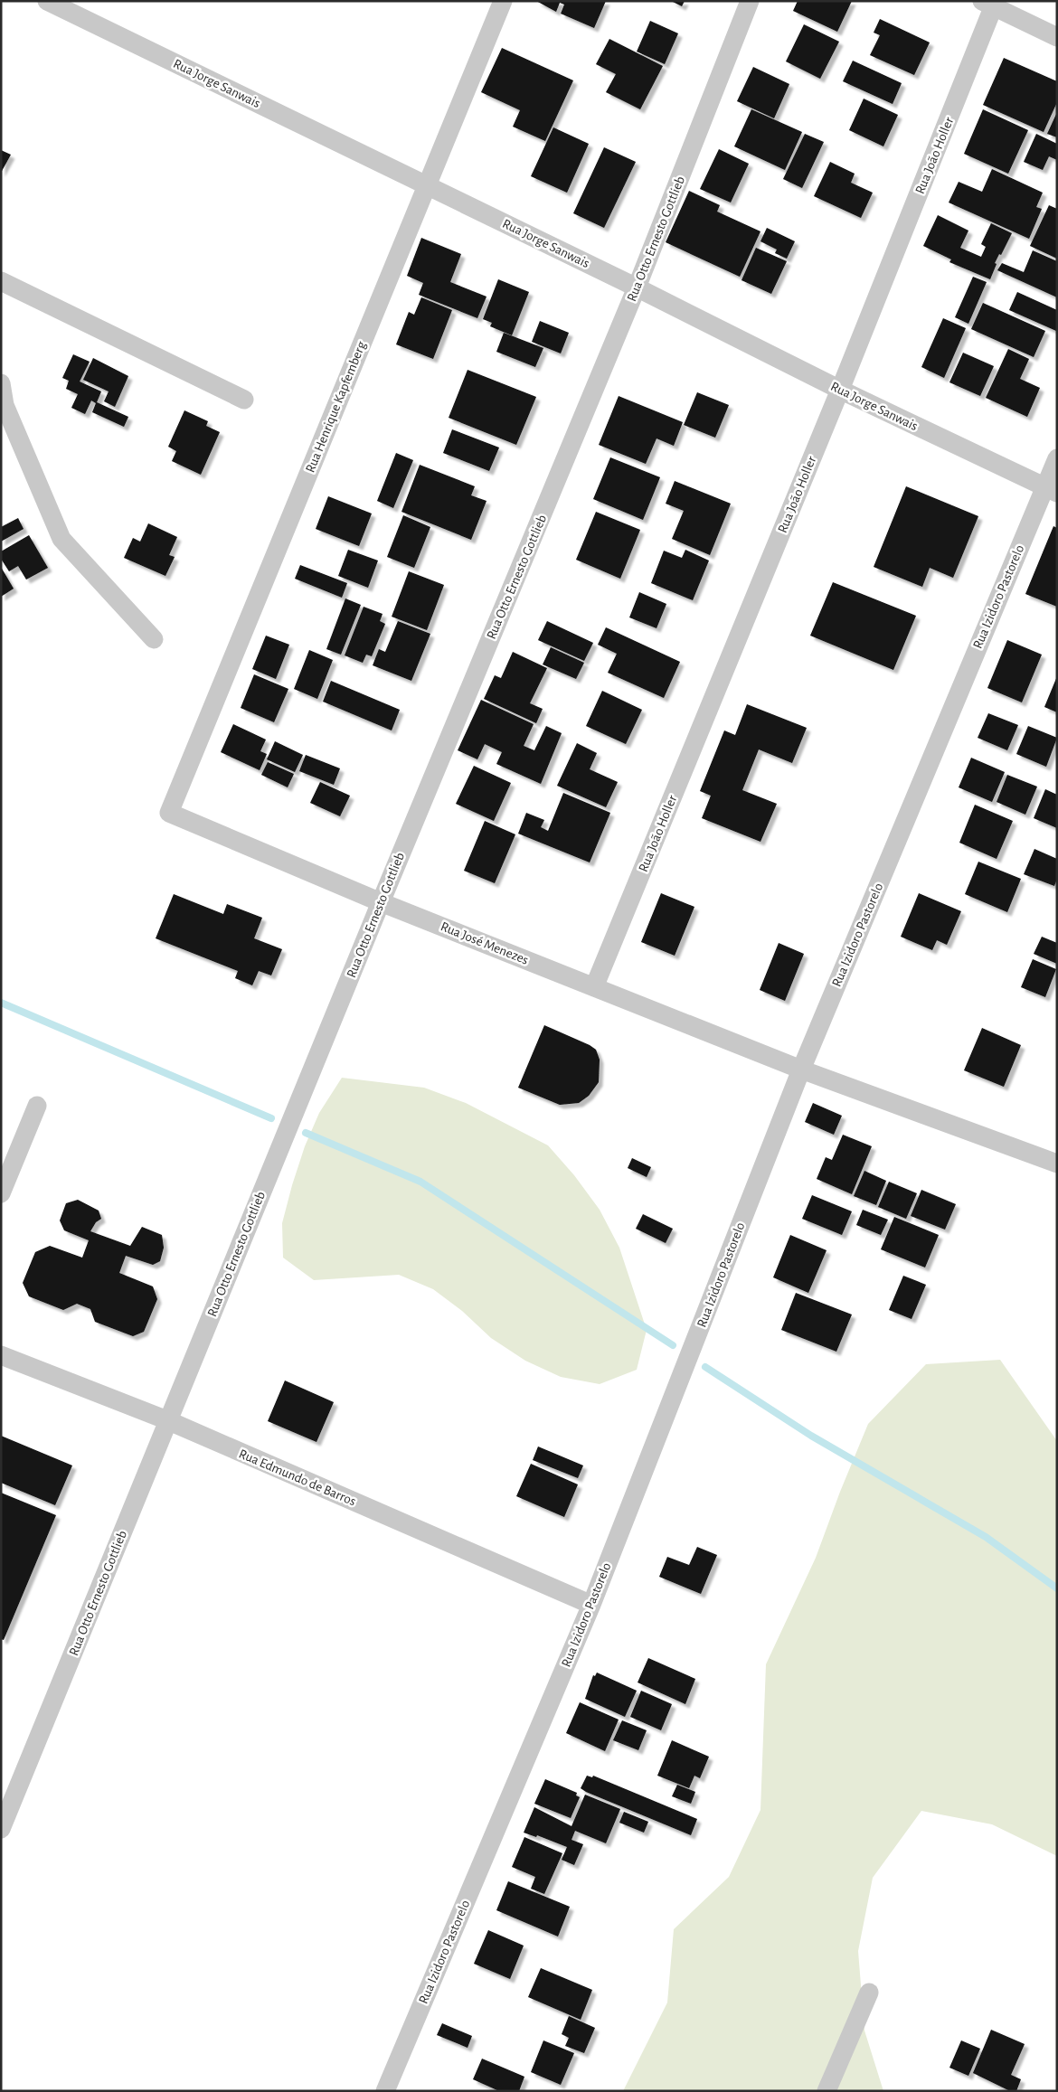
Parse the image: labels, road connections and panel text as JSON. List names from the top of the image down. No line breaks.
{"streets":{"street":["Rua Jorge Sanwais","Rua João Holler","Rua Otto Ernesto Gottlieb","Rua Henrique Kapfemberg","Rua Izidoro Pastorelo","Rua José Menezes","Rua Edmundo de Barros"]},"crossings":[["Rua Jorge Sanwais","Rua João Holler"],["Rua Jorge Sanwais","Rua Otto Ernesto Gottlieb"],["Rua Jorge Sanwais","Rua Henrique Kapfemberg"],["Rua Jorge Sanwais","Rua Izidoro Pastorelo"],["Rua João Holler","Rua José Menezes"],["Rua Otto Ernesto Gottlieb","Rua José Menezes"],["Rua Otto Ernesto Gottlieb","Rua Edmundo de Barros"],["Rua Henrique Kapfemberg","Rua José Menezes"],["Rua Izidoro Pastorelo","Rua José Menezes"],["Rua Izidoro Pastorelo","Rua Edmundo de Barros"]]}
